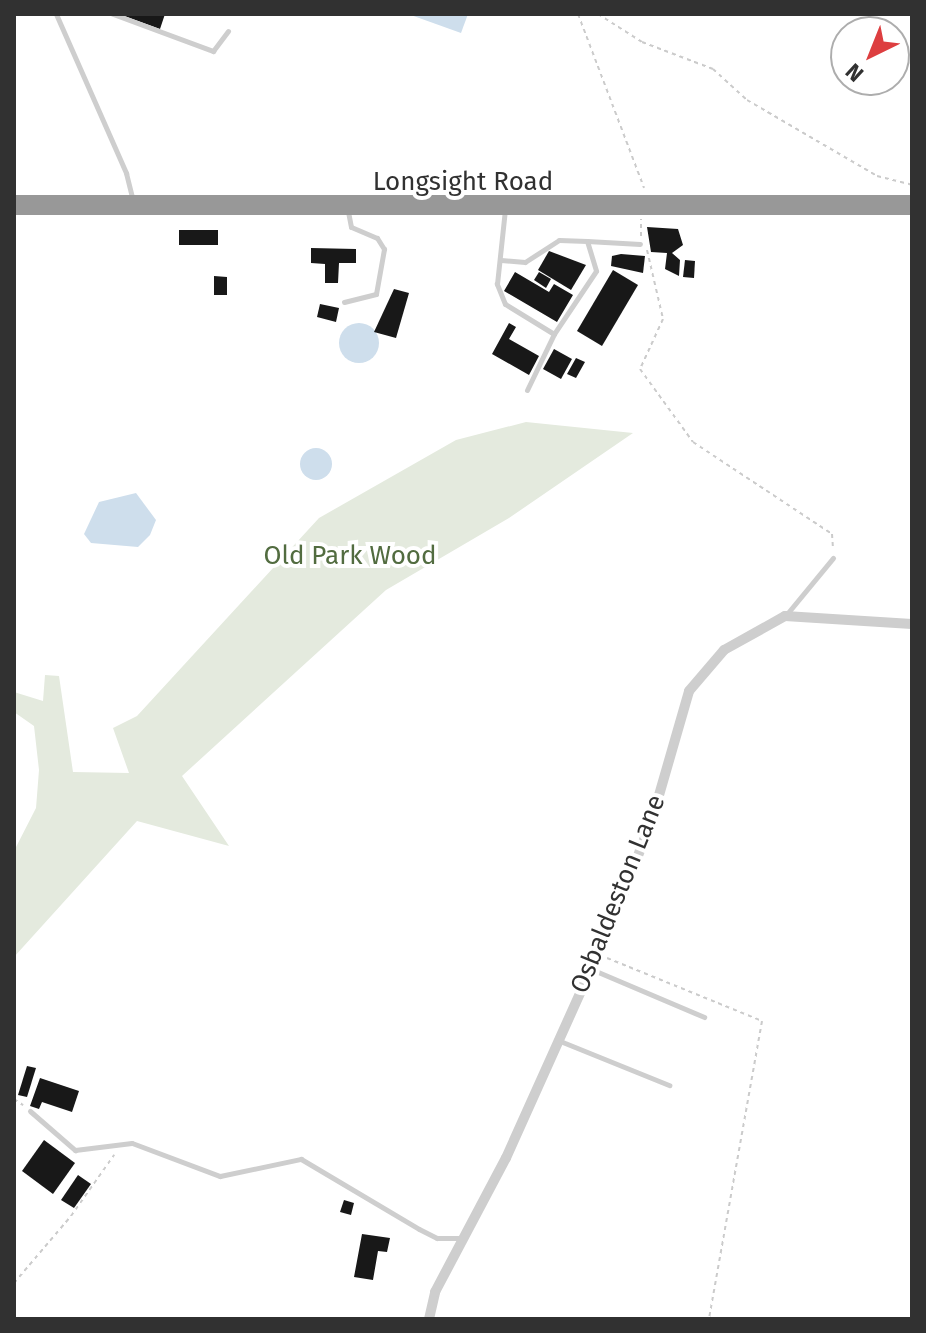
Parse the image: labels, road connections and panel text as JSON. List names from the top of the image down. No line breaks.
{"streets":{"highway":["Longsight Road"],"street":["Osbaldeston Lane"]},"parks":["Old Park Wood"],"north":"bottom left"}
